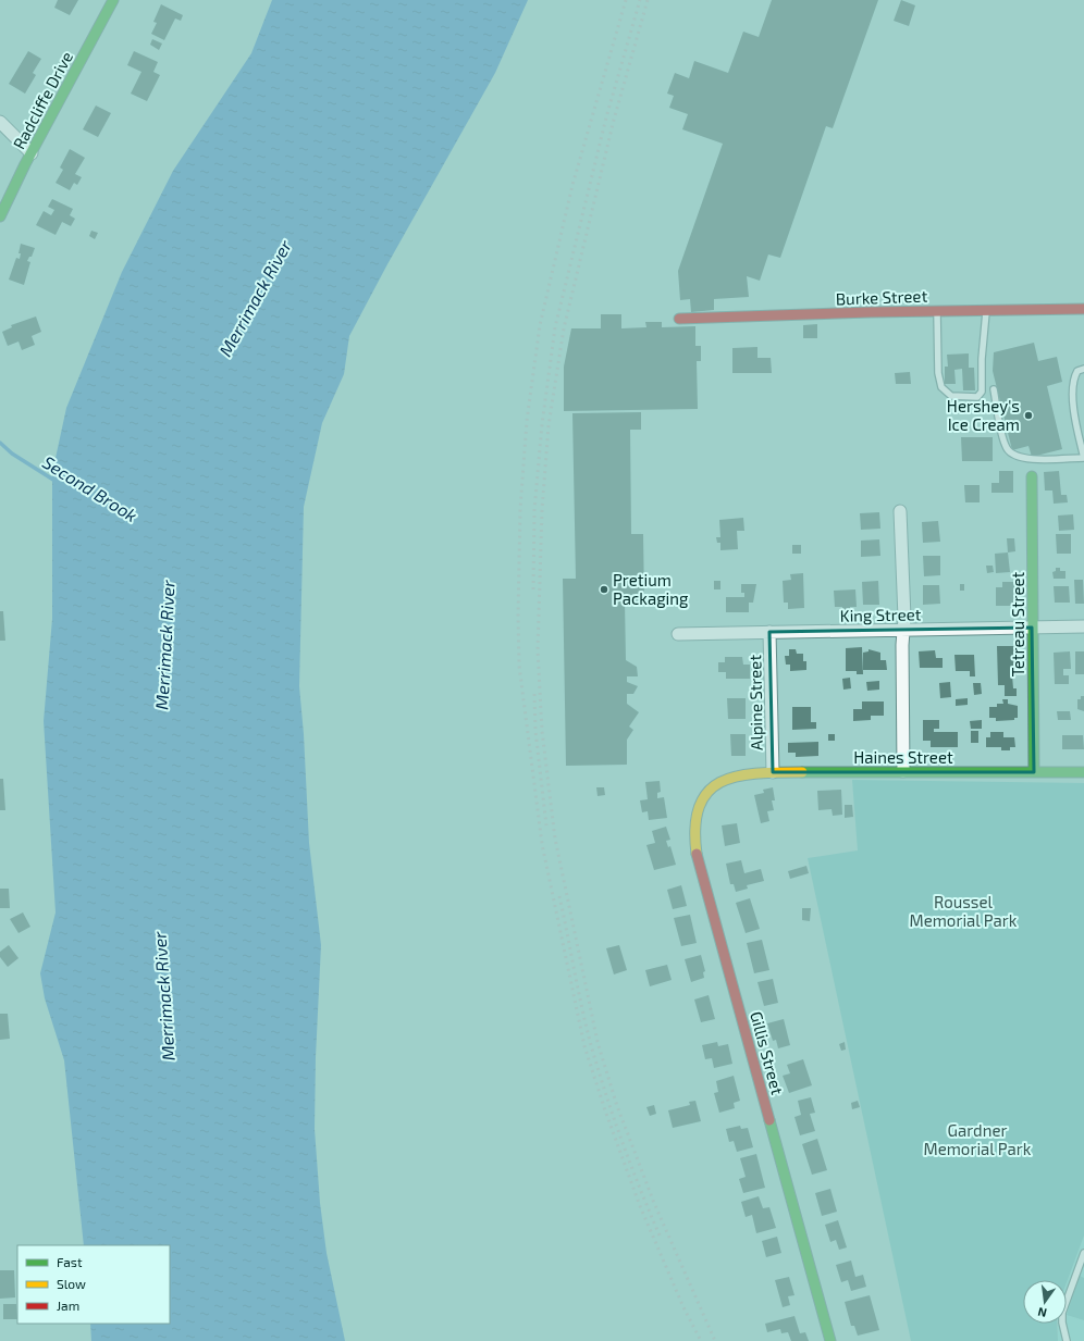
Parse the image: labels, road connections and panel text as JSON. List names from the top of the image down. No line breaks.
{"streets":{"street":["Radcliffe Drive","Burke Street","King Street","Tetreau Street","Alpine Street","Haines Street","Gillis Street"]},"crossings":[["King Street","Tetreau Street"],["King Street","Alpine Street"],["Tetreau Street","Haines Street"],["Alpine Street","Haines Street"],["Haines Street","Gillis Street"]],"water":["Merrimack River","Second Brook"],"parks":["Roussel Memorial Park","Gardner Memorial Park"],"places":["Hershey's Ice Cream","Pretium Packaging"],"legend":["Fast","Slow","Jam"],"north":"bottom"}
